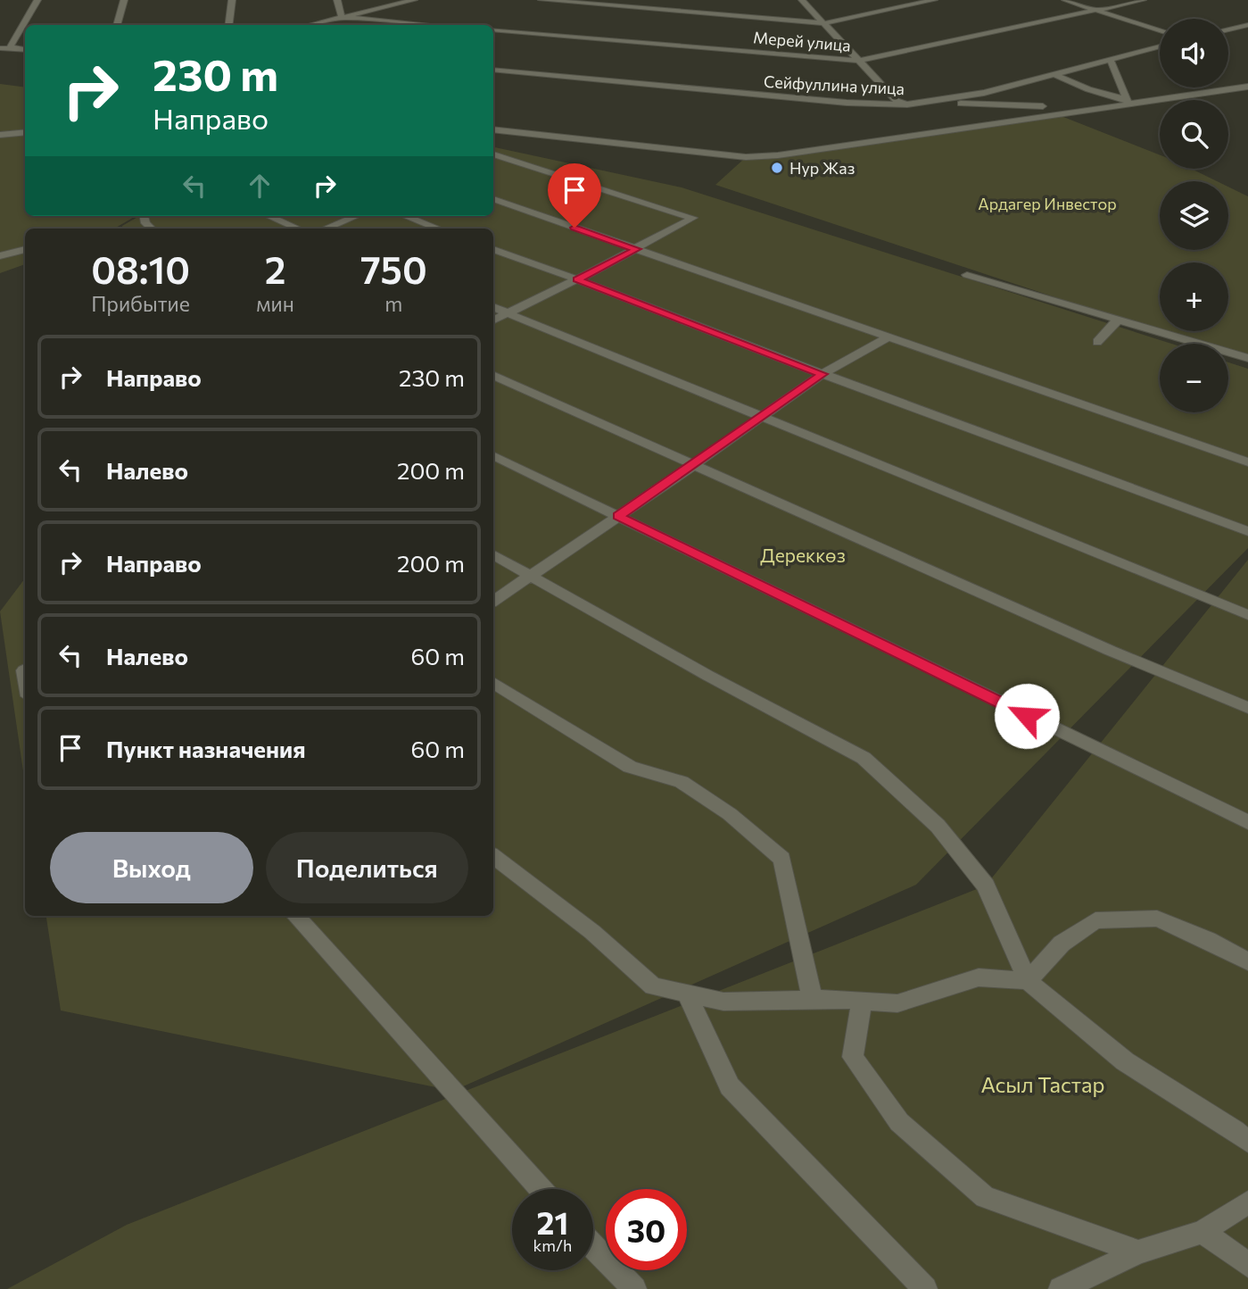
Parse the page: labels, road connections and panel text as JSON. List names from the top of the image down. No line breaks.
{"streets":{"street":["Мерей улица","Сейфуллина улица"]},"parks":["Ардагер Инвестор","Дереккөз","Асыл Тастар"],"places":["Нур Жаз"],"page":{"map_buttons":["+","−"],"turn":["230 m","Направо"],"eta":["08:10","Прибытие","2","мин","750","m"],"list":[{"name":"Направо","value":"230 m"},{"name":"Налево","value":"200 m"},{"name":"Направо","value":"200 m"},{"name":"Налево","value":"60 m"},{"name":"Пункт назначения","value":"60 m"}],"buttons":["Выход","Поделиться"],"speed":"21 km/h","limit":"30"}}
